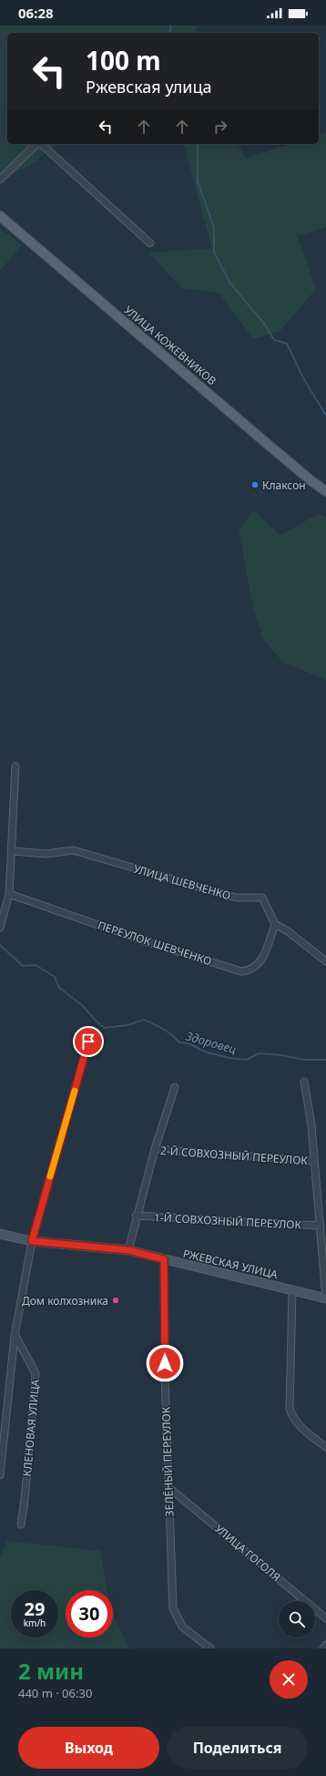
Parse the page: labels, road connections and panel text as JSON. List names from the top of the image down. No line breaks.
{"streets":{"main road":["УЛИЦА КОЖЕВНИКОВ","РЖЕВСКАЯ УЛИЦА"],"street":["УЛИЦА ШЕВЧЕНКО","ПЕРЕУЛОК ШЕВЧЕНКО","2-Й СОВХОЗНЫЙ ПЕРЕУЛОК","1-Й СОВХОЗНЫЙ ПЕРЕУЛОК","КЛЕНОВАЯ УЛИЦА","ЗЕЛЁНЫЙ ПЕРЕУЛОК","УЛИЦА ГОГОЛЯ"]},"crossings":[["УЛИЦА ШЕВЧЕНКО","ПЕРЕУЛОК ШЕВЧЕНКО"],["2-Й СОВХОЗНЫЙ ПЕРЕУЛОК","1-Й СОВХОЗНЫЙ ПЕРЕУЛОК"],["2-Й СОВХОЗНЫЙ ПЕРЕУЛОК","РЖЕВСКАЯ УЛИЦА"],["РЖЕВСКАЯ УЛИЦА","ЗЕЛЁНЫЙ ПЕРЕУЛОК"],["ЗЕЛЁНЫЙ ПЕРЕУЛОК","УЛИЦА ГОГОЛЯ"]],"water":["Здоровец"],"places":["Клаксон","Дом колхозника"],"page":{"status":"06:28","turn":["100 m","Ржевская улица"],"speed":"29 km/h","limit":"30","heading":["2 мин","440 m · 06:30"],"buttons":["Выход","Поделиться"]}}
